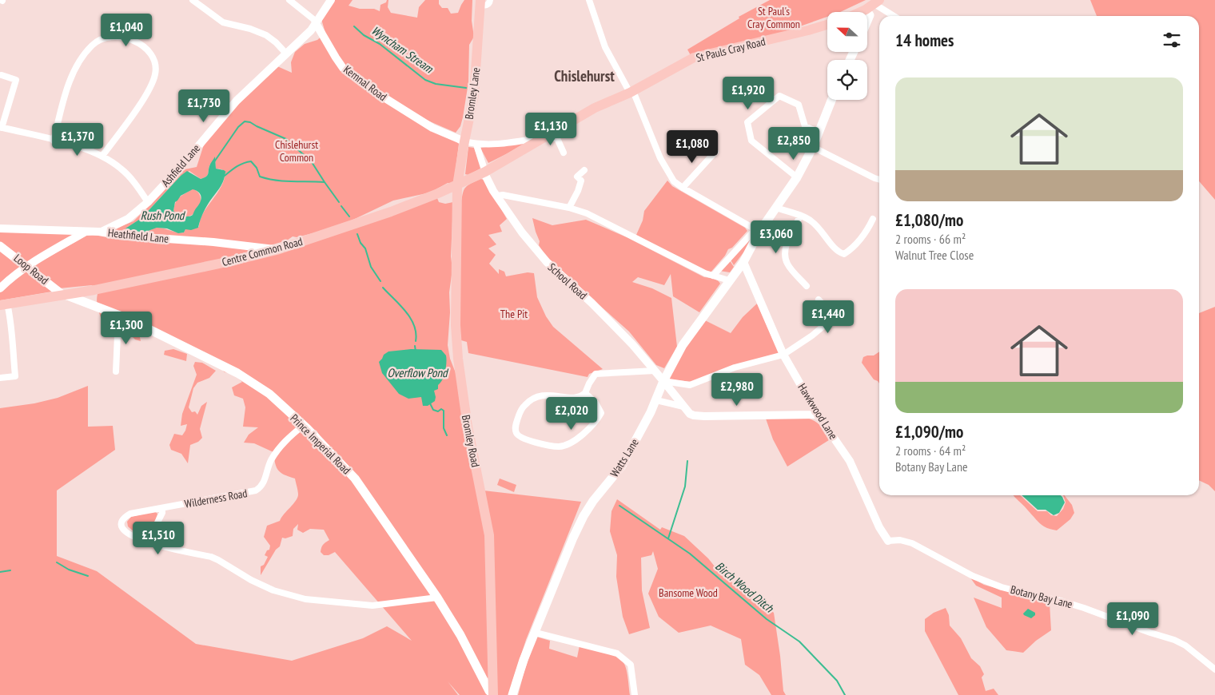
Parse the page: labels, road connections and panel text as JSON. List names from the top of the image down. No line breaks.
{"streets":{"main road":["St Pauls Cray Road","Bromley Lane","Centre Common Road","Loop Road","Bromley Road","Prince Imperial Road","Watts Lane"],"street":["Kemnal Road","Ashfield Lane","Heathfield Lane","School Road","Hawkwood Lane","Wilderness Road","Botany Bay Lane"]},"crossings":[["St Pauls Cray Road","Centre Common Road"],["Kemnal Road","Bromley Lane"],["Kemnal Road","Ashfield Lane"],["Bromley Lane","Centre Common Road"],["Bromley Lane","Bromley Road"],["Ashfield Lane","Heathfield Lane"],["Heathfield Lane","Centre Common Road"],["Centre Common Road","Loop Road"],["Centre Common Road","School Road"],["Centre Common Road","Bromley Road"],["Centre Common Road","Prince Imperial Road"],["Loop Road","Prince Imperial Road"],["School Road","Watts Lane"],["Hawkwood Lane","Watts Lane"],["Hawkwood Lane","Botany Bay Lane"],["Bromley Road","Prince Imperial Road"],["Prince Imperial Road","Wilderness Road"]],"districts":["Chislehurst"],"water":["Wyncham Stream","Rush Pond","Overflow Pond","Birch Wood Ditch"],"parks":["St Paul's Cray Common","Chislehurst Common","The Pit","Bansome Wood"],"north":"left","page":{"price":["£1,040","£1,920","£1,730","£1,130","£1,370","£2,850","£1,080","£3,060","£1,440","£1,300","£2,980","£2,020","£1,510","£1,090"],"heading":"14 homes","list":[{"name":"£1,080/mo","note":"2 rooms · 66 m² · Walnut Tree Close"},{"name":"£1,090/mo","note":"2 rooms · 64 m² · Botany Bay Lane"}]}}
